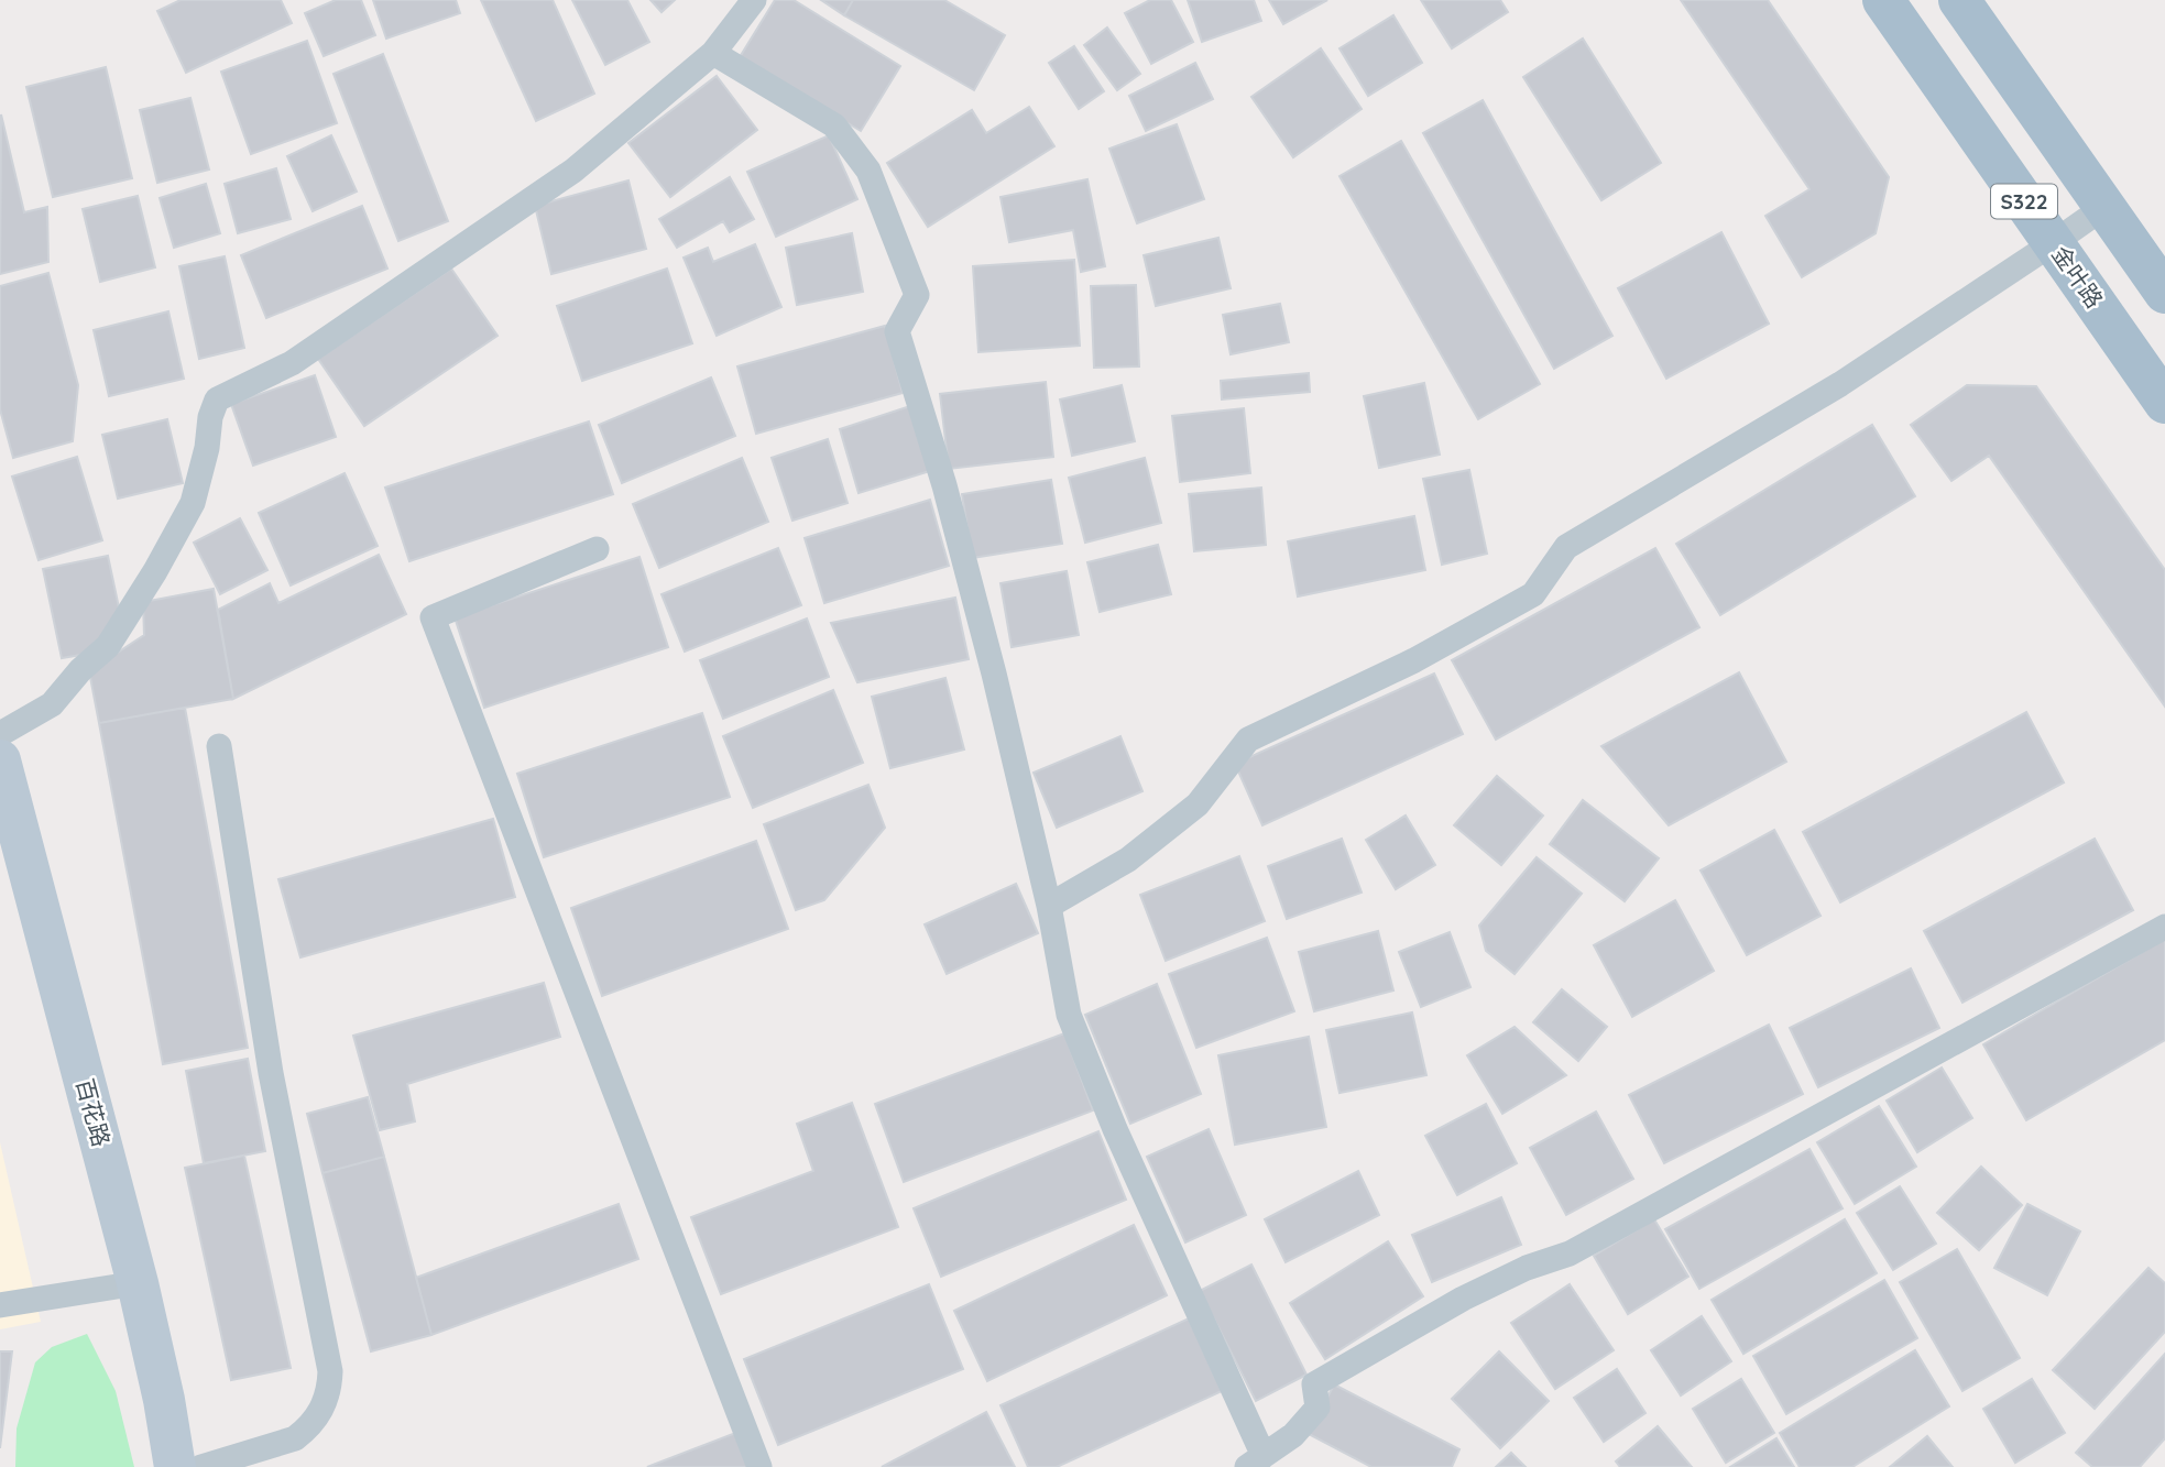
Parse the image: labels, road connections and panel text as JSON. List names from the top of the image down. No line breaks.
{"streets":{"main road":["S322","金叶路","百花路"]}}
